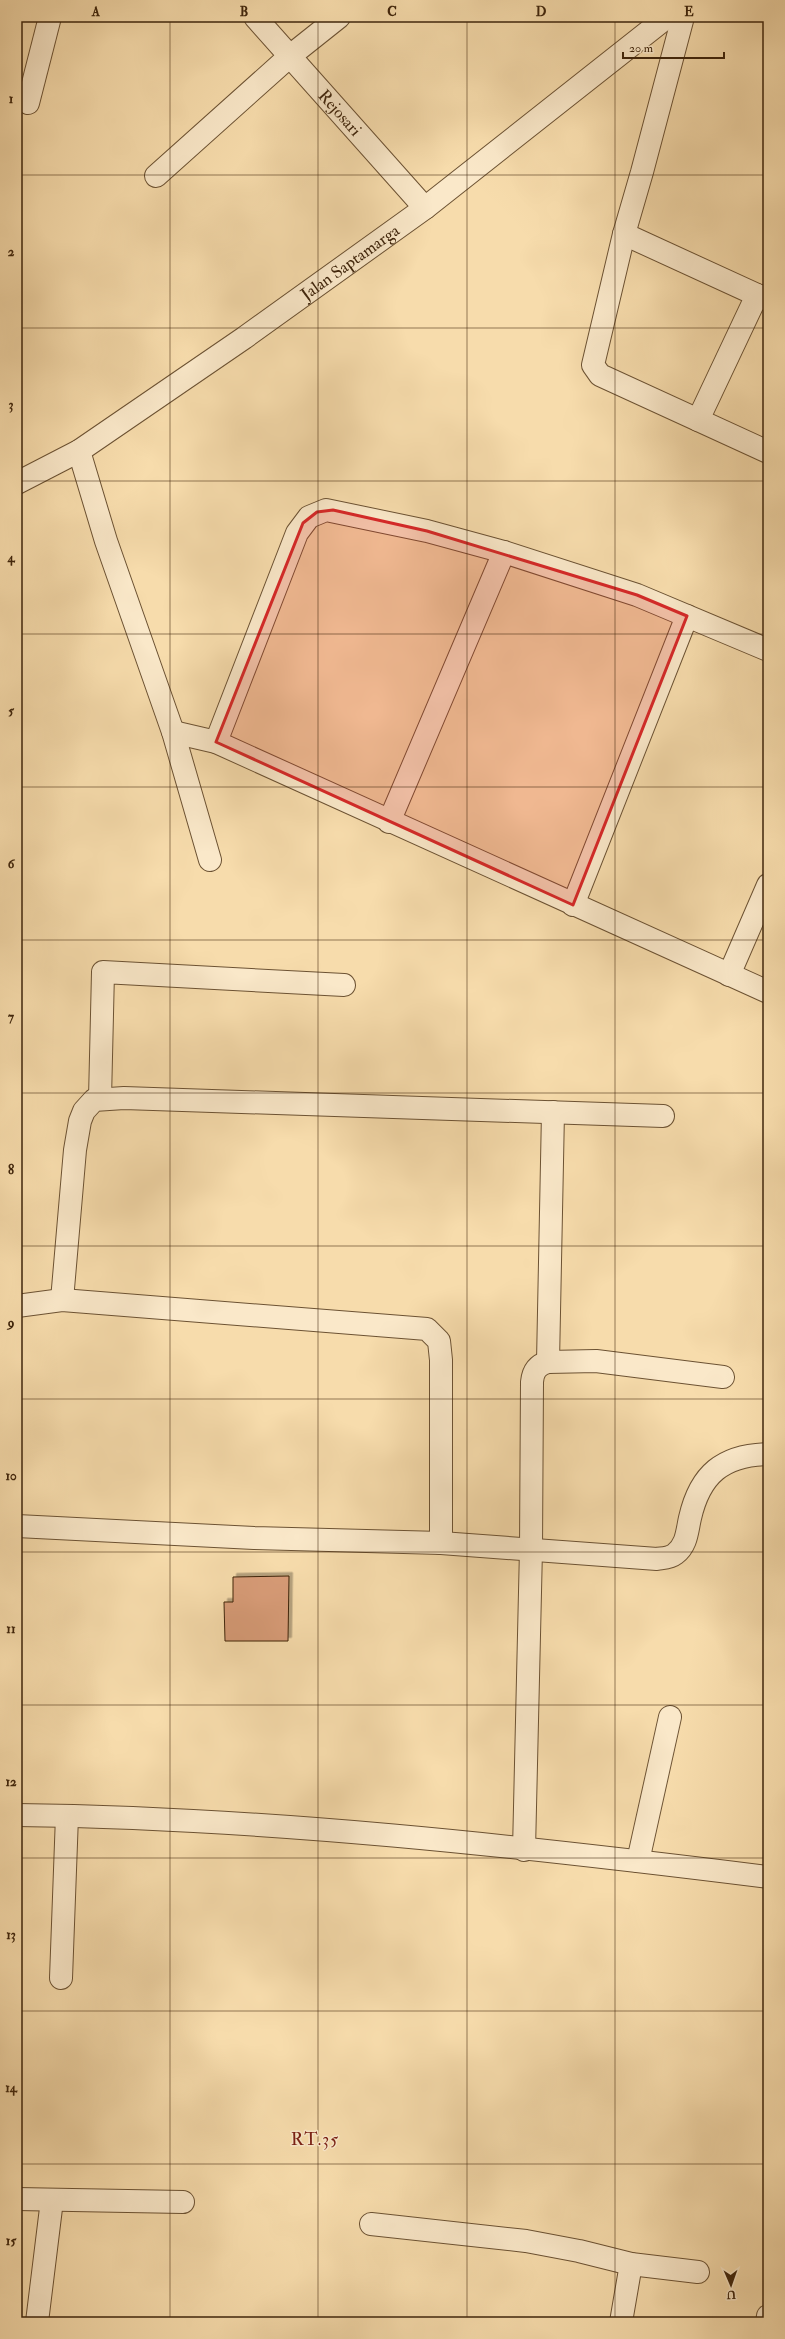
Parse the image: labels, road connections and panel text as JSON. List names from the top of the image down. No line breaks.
{"streets":{"street":["Rejosari","Jalan Saptamarga"]},"crossings":[["Rejosari","Jalan Saptamarga"]],"districts":["RT.35"],"scale_bar":"20 m","north":"bottom","grid":{"columns":["A","B","C","D","E"],"rows":["1","2","3","4","5","6","7","8","9","10","11","12","13","14","15"]}}
